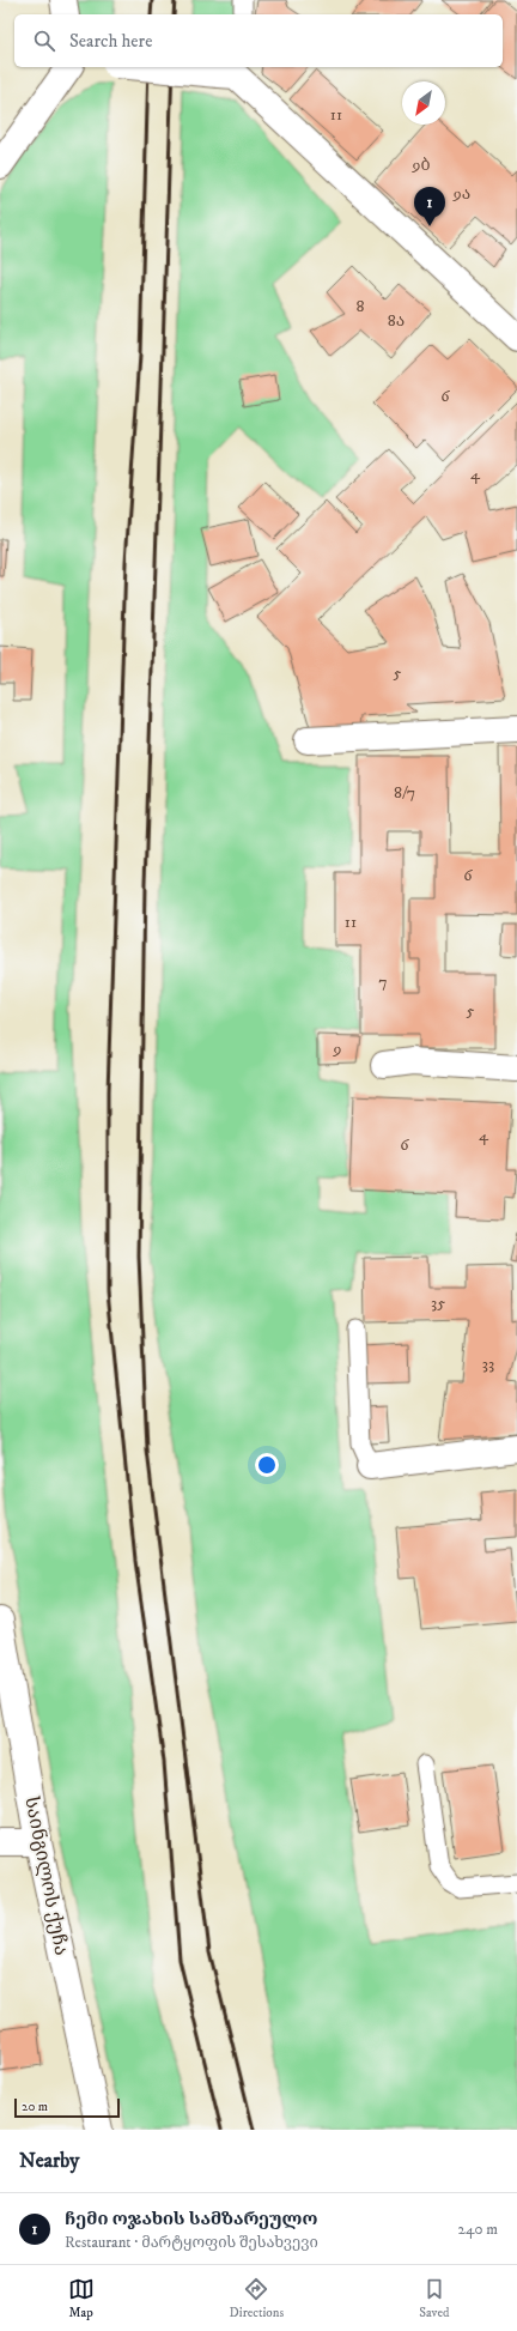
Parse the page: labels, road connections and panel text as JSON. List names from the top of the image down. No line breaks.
{"streets":{"street":["საინგილოს ქუჩა"]},"house_numbers":["11","9ბ","9ა","8","8ა","6","4","5","8/7","6","11","7","5","9","4","6","35","33"],"scale_bar":"20 m","north":"bottom left","page":{"search":"Search here","pins":"1","scale":"20 m","heading":"Nearby","list":[{"mark":"1","name":"ჩემი ოჯახის სამზარეულო","note":"Restaurant · მარტყოფის შესახვევი","value":"240 m"}],"nav":["Map","Directions","Saved"]}}
